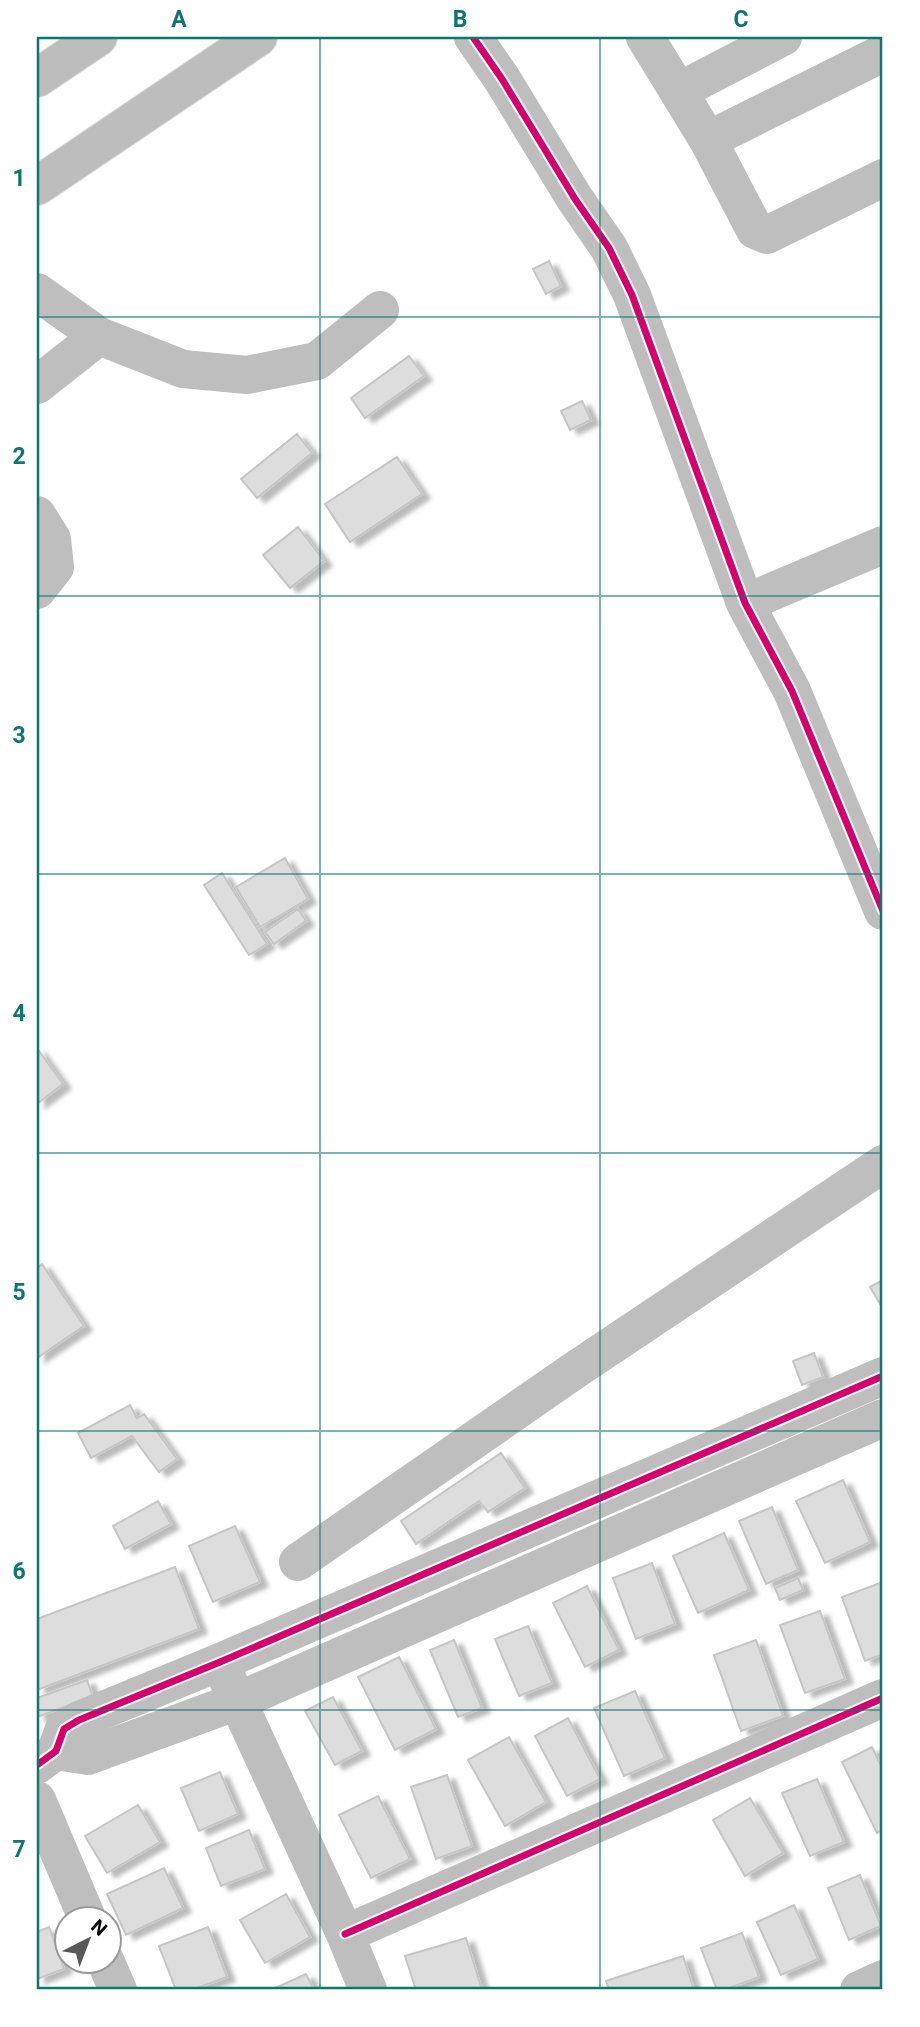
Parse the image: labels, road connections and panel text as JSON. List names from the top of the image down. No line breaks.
{"north":"top right","grid":{"columns":["A","B","C"],"rows":["1","2","3","4","5","6","7"]}}
